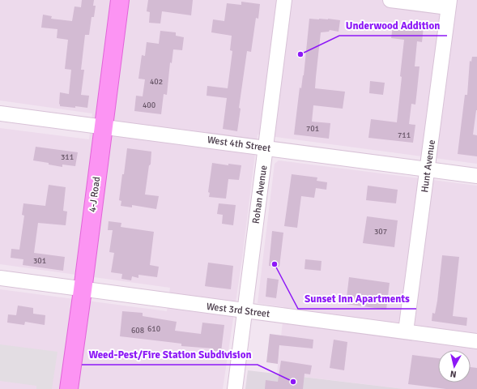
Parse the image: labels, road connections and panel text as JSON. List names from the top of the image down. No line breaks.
{"streets":{"main road":["4-J Road"],"street":["West 4th Street","Hunt Avenue","Rohan Avenue","West 3rd Street"]},"crossings":[["West 4th Street","Hunt Avenue"],["West 4th Street","4-J Road"],["West 4th Street","Rohan Avenue"],["Hunt Avenue","West 3rd Street"],["4-J Road","West 3rd Street"],["Rohan Avenue","West 3rd Street"]],"places":["Underwood Addition","Sunset Inn Apartments","Weed-Pest/Fire Station Subdivision"],"house_numbers":["402","400","701","711","311","307","301","610","608"],"north":"bottom"}
